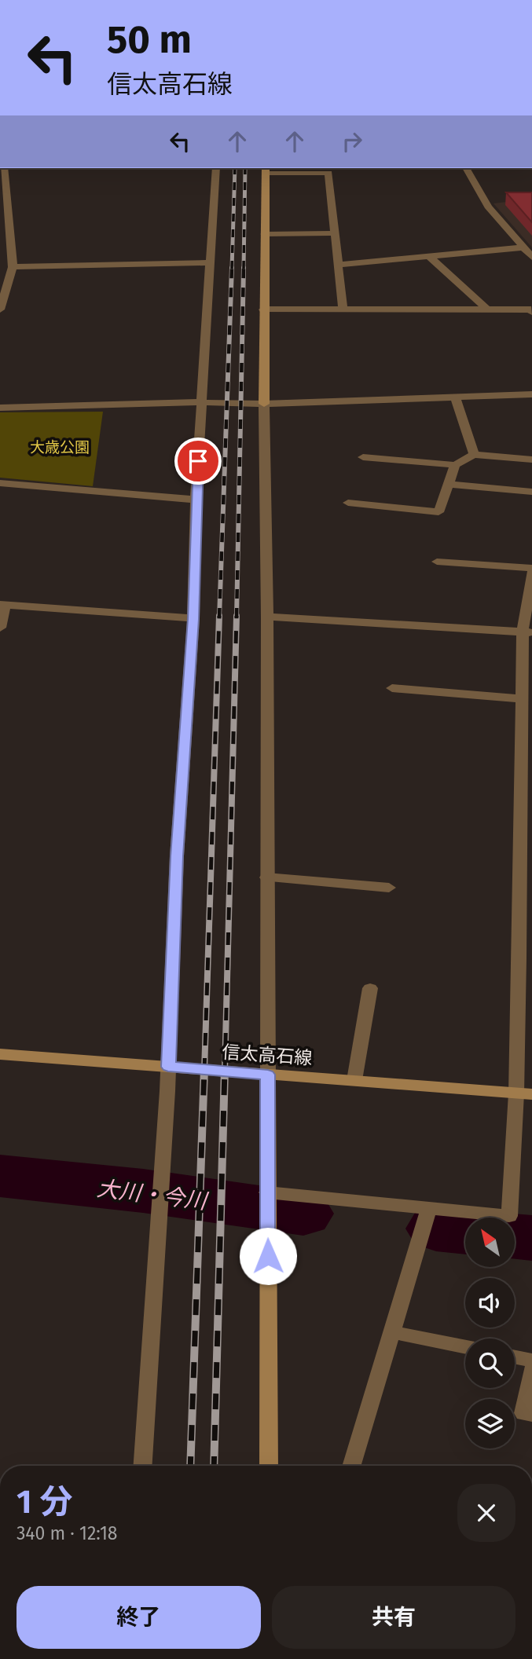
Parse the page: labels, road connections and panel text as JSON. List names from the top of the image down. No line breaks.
{"streets":{"street":["信太高石線"]},"water":["大川・今川"],"parks":["大歳公園"],"north":"top left","page":{"turn":["50 m","信太高石線"],"heading":["1 分","340 m · 12:18"],"buttons":["終了","共有"]}}
